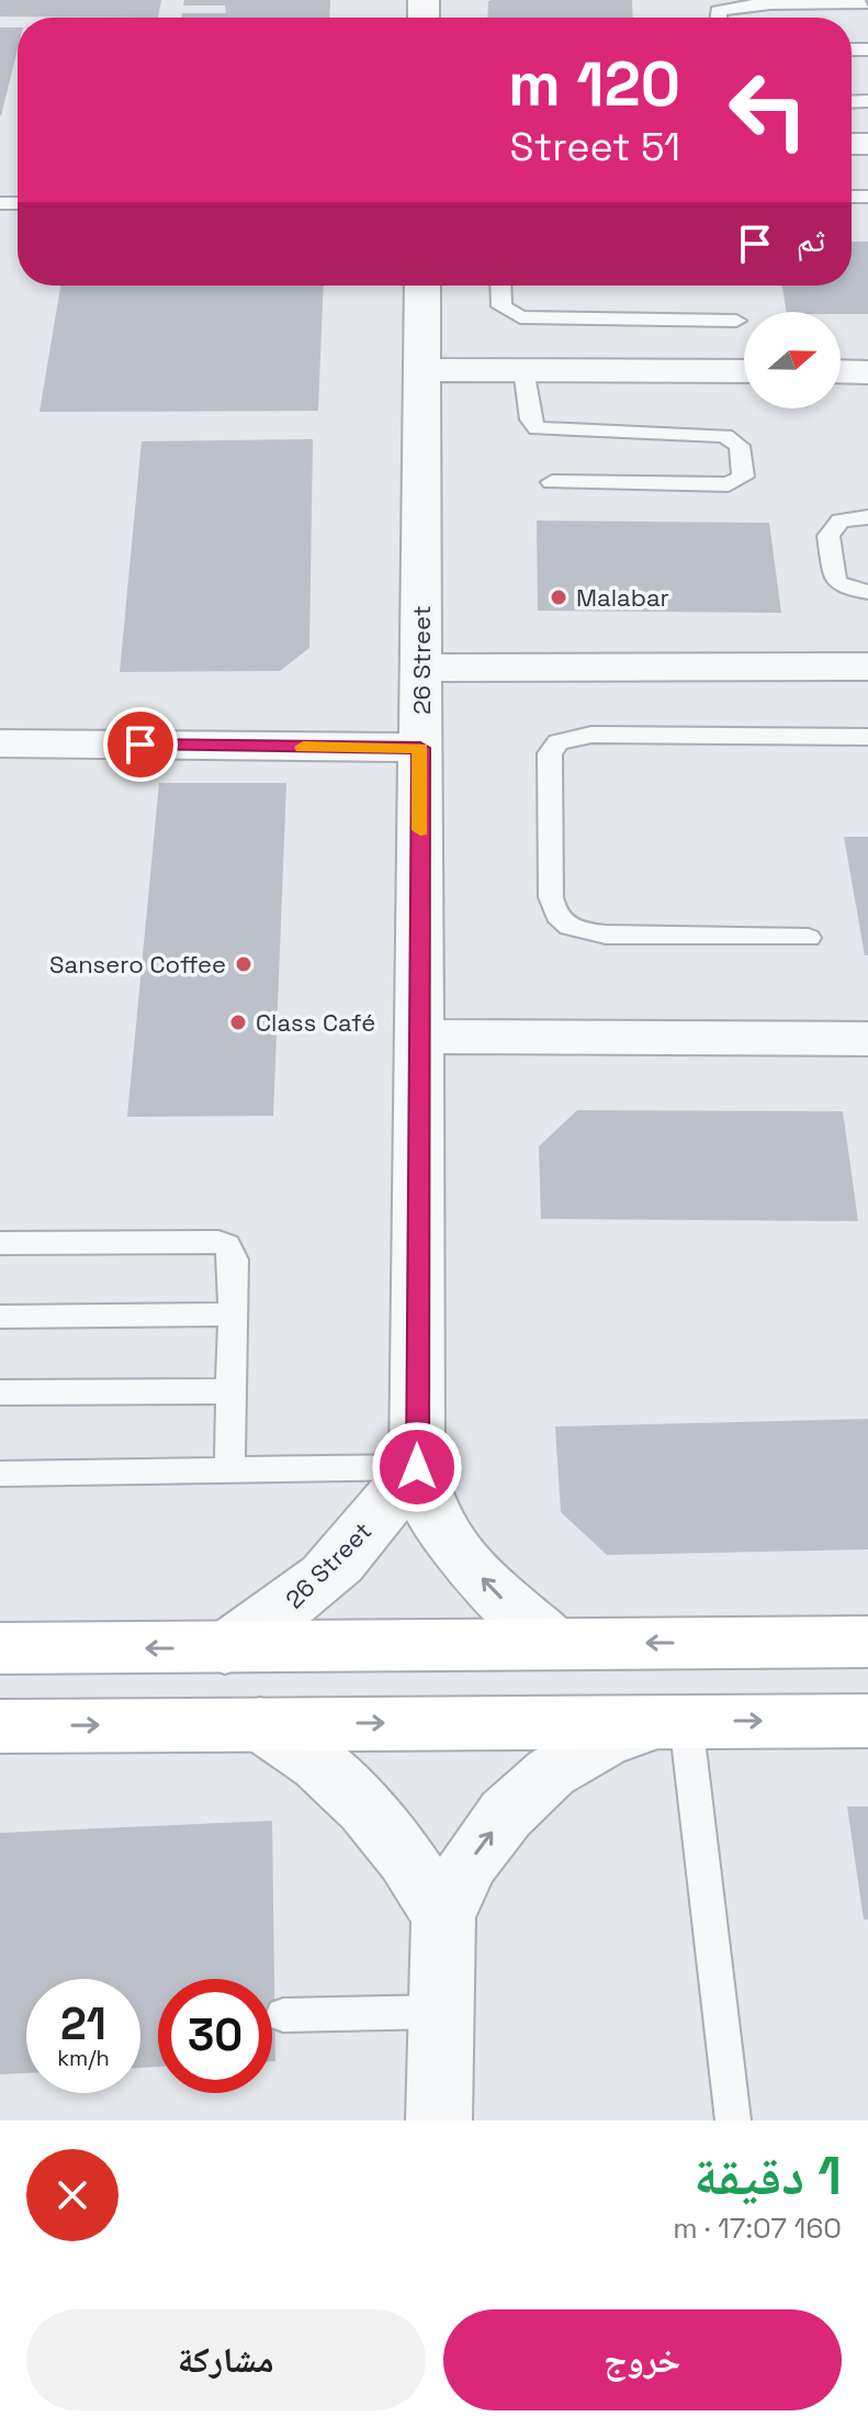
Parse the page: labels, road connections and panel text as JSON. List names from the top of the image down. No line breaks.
{"streets":{"street":["26 Street"]},"places":["Malabar","Sansero Coffee","Class Café"],"north":"right","page":{"turn":["120 m","51 Street"],"then":"ثم","speed":"21 km/h","limit":"30","heading":["1 دقيقة","160 m · 17:07"],"buttons":["خروج","مشاركة"]}}
